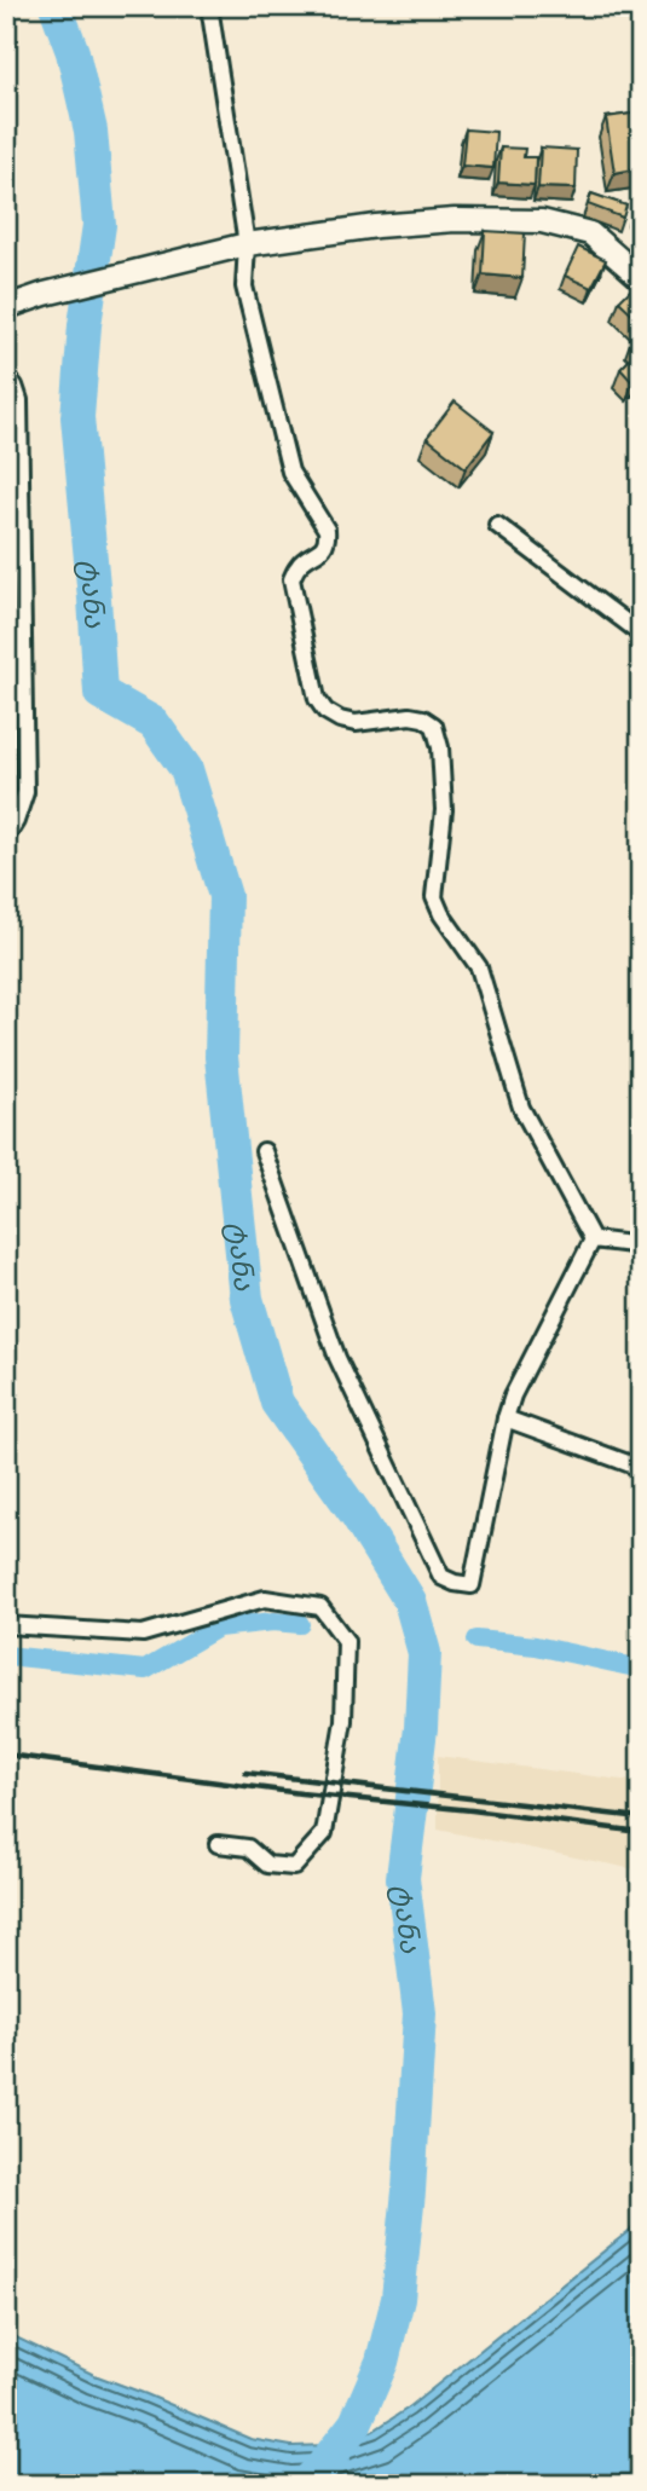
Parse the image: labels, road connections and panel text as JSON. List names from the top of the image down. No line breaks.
{"water":["ტანა"]}
